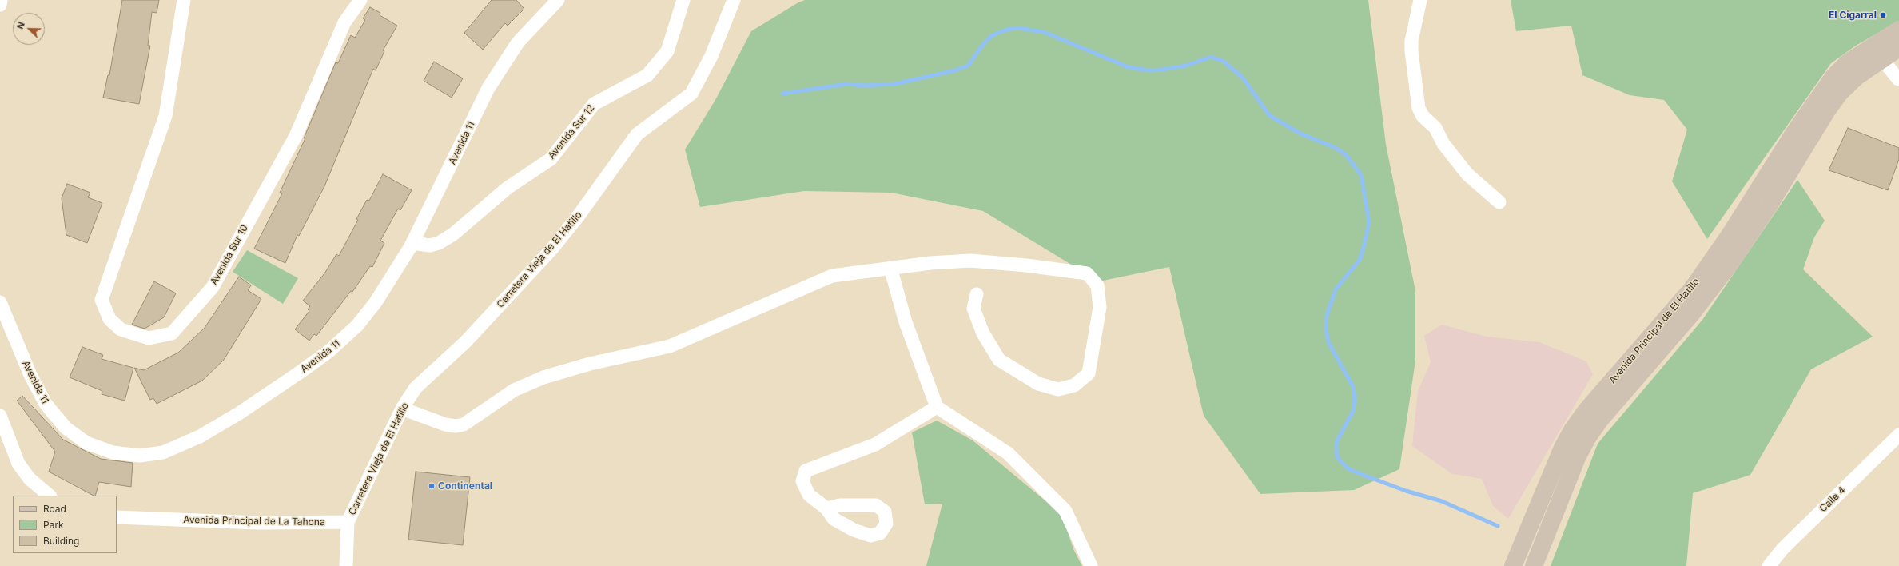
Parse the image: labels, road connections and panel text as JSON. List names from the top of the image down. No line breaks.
{"streets":{"main road":["Avenida Principal de El Hatillo"],"street":["Avenida Sur 12","Avenida 11","Avenida Sur 10","Carretera Vieja de El Hatillo","Calle 4","Avenida Principal de La Tahona"]},"crossings":[["Avenida Sur 12","Avenida 11"],["Carretera Vieja de El Hatillo","Avenida Principal de La Tahona"]],"places":["El Cigarral","Continental"],"legend":["Road","Park","Building"],"north":"top left"}
